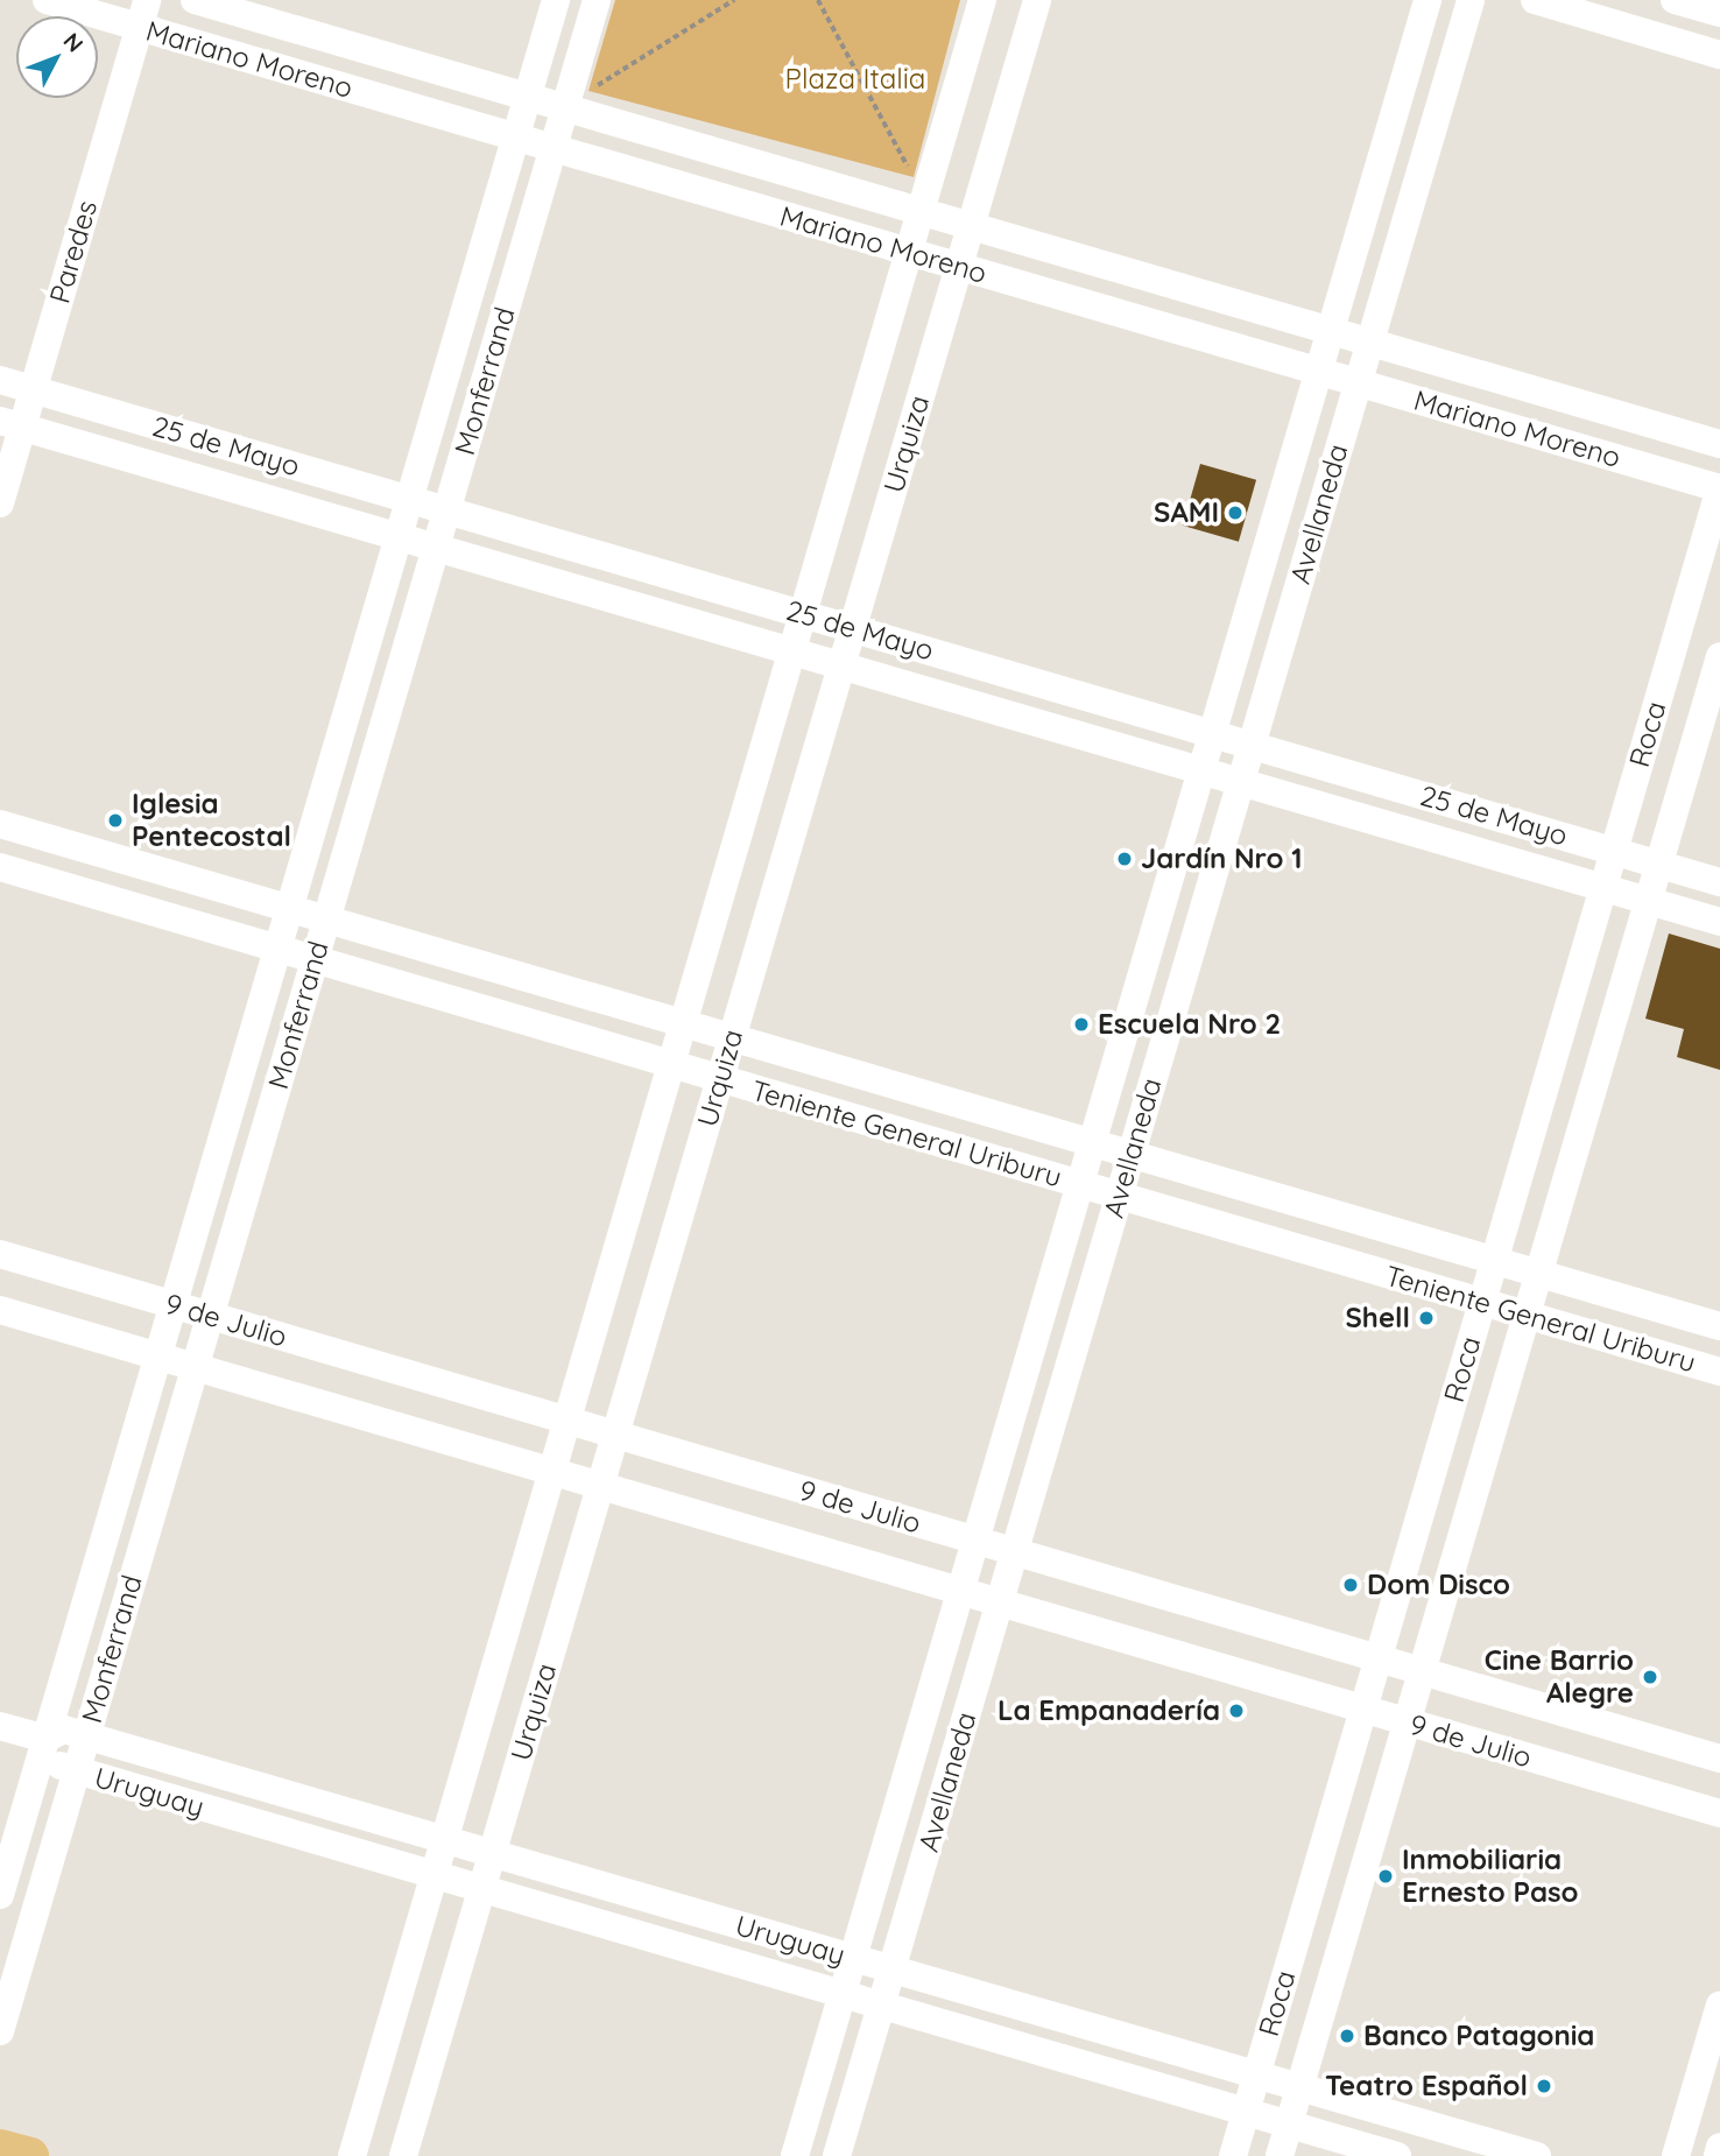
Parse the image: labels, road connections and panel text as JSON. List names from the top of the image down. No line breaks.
{"streets":{"street":["Mariano Moreno","Paredes","Monferrand","Urquiza","25 de Mayo","Avellaneda","Roca","Teniente General Uriburu","9 de Julio","Uruguay"]},"crossings":[["Mariano Moreno","Paredes"],["Mariano Moreno","Monferrand"],["Mariano Moreno","Urquiza"],["Mariano Moreno","Avellaneda"],["Mariano Moreno","Roca"],["Paredes","25 de Mayo"],["Monferrand","25 de Mayo"],["Monferrand","Teniente General Uriburu"],["Monferrand","9 de Julio"],["Monferrand","Uruguay"],["Urquiza","25 de Mayo"],["Urquiza","Teniente General Uriburu"],["Urquiza","9 de Julio"],["Urquiza","Uruguay"],["25 de Mayo","Avellaneda"],["25 de Mayo","Roca"],["Avellaneda","Teniente General Uriburu"],["Avellaneda","9 de Julio"],["Avellaneda","Uruguay"],["Roca","Teniente General Uriburu"],["Roca","9 de Julio"],["Roca","Uruguay"]],"parks":["Plaza Italia"],"places":["SAMI","Iglesia Pentecostal","Jardín Nro 1","Escuela Nro 2","Shell","Dom Disco","Cine Barrio Alegre","La Empanadería","Inmobiliaria Ernesto Paso","Banco Patagonia","Teatro Español"],"north":"top right"}
